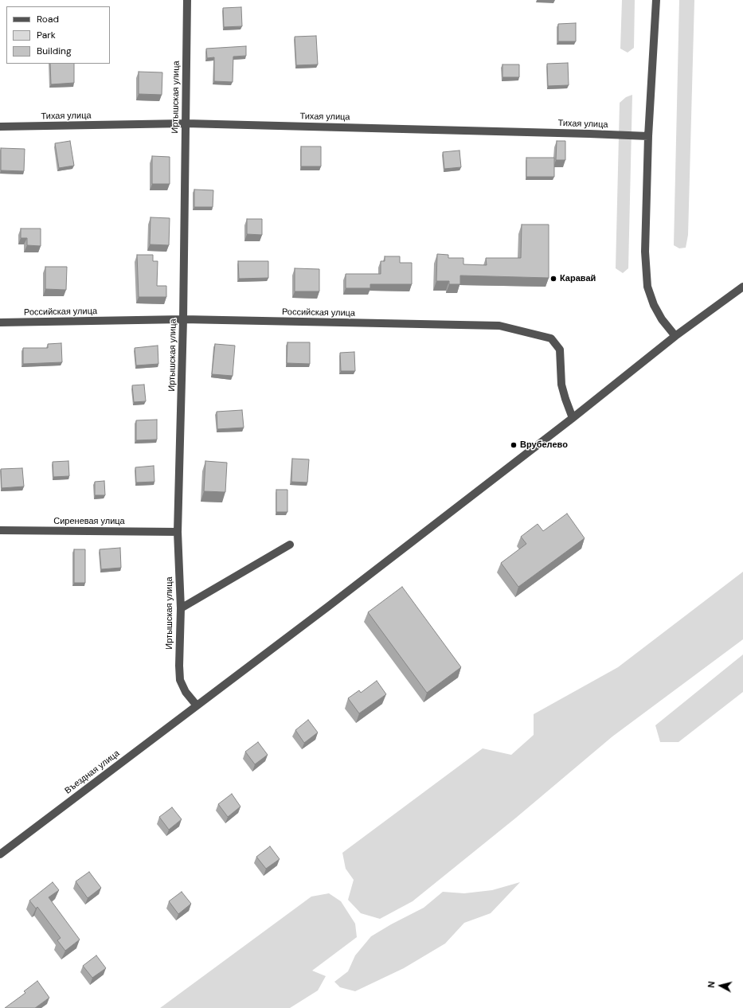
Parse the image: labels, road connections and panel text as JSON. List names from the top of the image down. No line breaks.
{"streets":{"street":["Иртышская улица","Тихая улица","Российская улица","Сиреневая улица","Въездная улица"]},"crossings":[["Иртышская улица","Тихая улица"],["Иртышская улица","Российская улица"],["Иртышская улица","Сиреневая улица"],["Иртышская улица","Въездная улица"],["Российская улица","Въездная улица"]],"places":["Каравай","Врубелево"],"legend":["Road","Park","Building"],"north":"left"}
